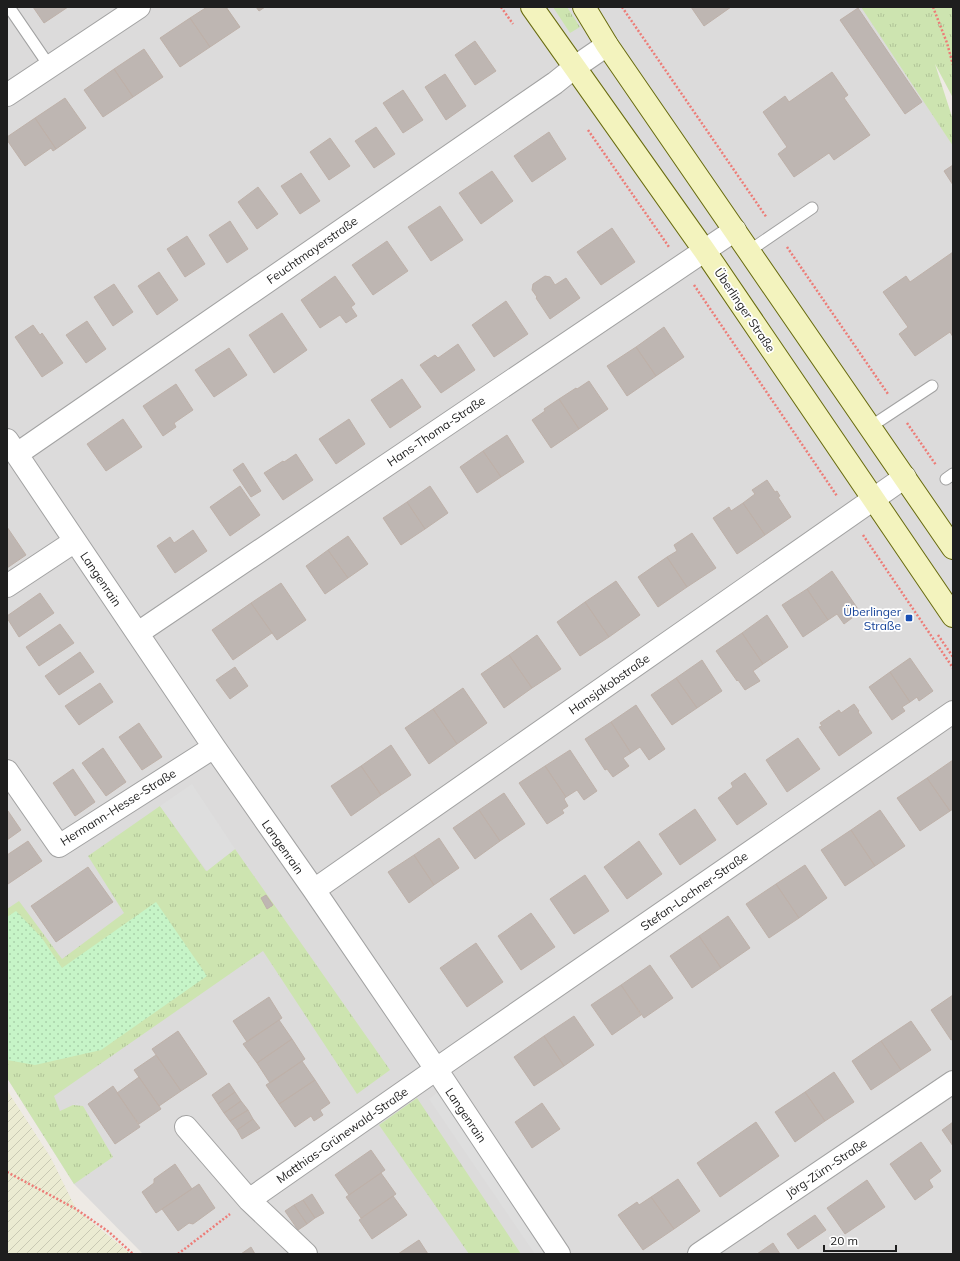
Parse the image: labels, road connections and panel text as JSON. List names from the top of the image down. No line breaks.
{"streets":{"street":["Feuchtmayerstraße","Überlinger Straße","Hans-Thoma-Straße","Langenrain","Hansjakobstraße","Hermann-Hesse-Straße","Stefan-Lochner-Straße","Matthias-Grünewald-Straße","Jörg-Zürn-Straße"]},"crossings":[["Feuchtmayerstraße","Überlinger Straße"],["Feuchtmayerstraße","Langenrain"],["Überlinger Straße","Hans-Thoma-Straße"],["Überlinger Straße","Hansjakobstraße"],["Hans-Thoma-Straße","Langenrain"],["Langenrain","Hansjakobstraße"],["Langenrain","Hermann-Hesse-Straße"],["Langenrain","Stefan-Lochner-Straße"],["Langenrain","Matthias-Grünewald-Straße"],["Stefan-Lochner-Straße","Matthias-Grünewald-Straße"]],"places":{"transit":["Überlinger Straße"]},"scale_bar":"20 m"}
